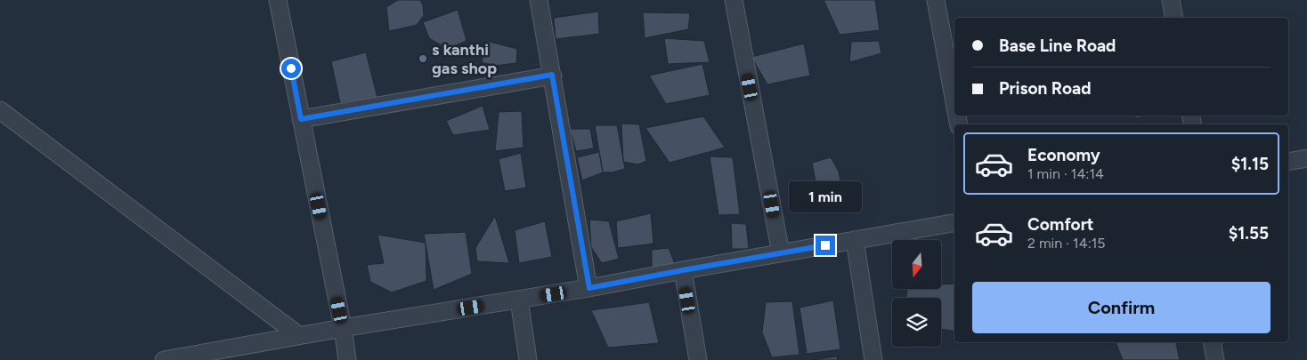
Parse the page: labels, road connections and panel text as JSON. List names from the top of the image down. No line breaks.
{"places":["s kanthi gas shop"],"north":"bottom","page":{"banner":["Base Line Road","Prison Road"],"list":[{"name":"Economy","note":"1 min · 14:14","value":"$1.15"},{"name":"Comfort","note":"2 min · 14:15","value":"$1.55"}],"bubble":"1 min","buttons":"Confirm"}}
